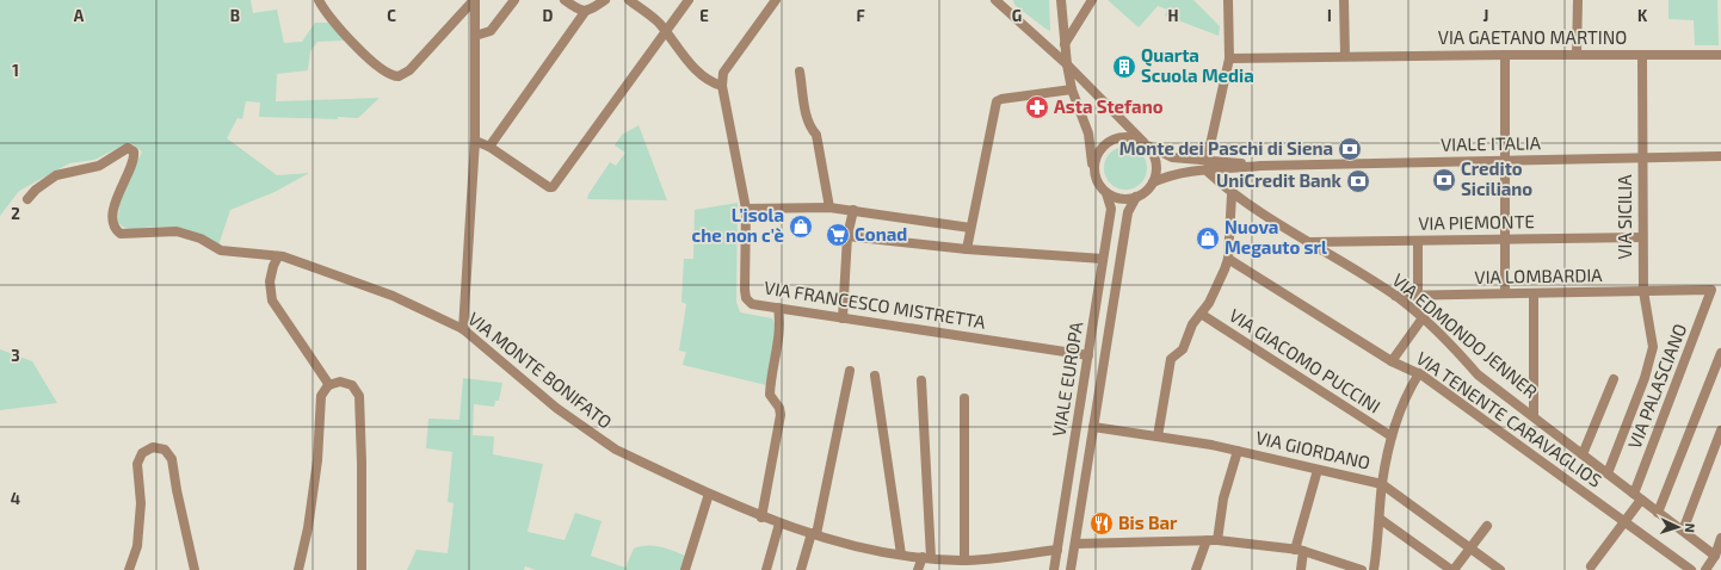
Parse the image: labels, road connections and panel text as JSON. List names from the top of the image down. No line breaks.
{"streets":{"street":["VIA GAETANO MARTINO","VIALE ITALIA","VIA SICILIA","VIA PIEMONTE","VIA LOMBARDIA","VIA FRANCESCO MISTRETTA","VIA EDMONDO JENNER","VIA GIACOMO PUCCINI","VIA MONTE BONIFATO","VIALE EUROPA","VIA PALASCIANO","VIA TENENTE CARAVAGLIOS","VIA GIORDANO"]},"crossings":[["VIA GAETANO MARTINO","VIA SICILIA"],["VIALE ITALIA","VIA SICILIA"],["VIALE ITALIA","VIA EDMONDO JENNER"],["VIALE ITALIA","VIALE EUROPA"],["VIA SICILIA","VIA PIEMONTE"],["VIA SICILIA","VIA LOMBARDIA"],["VIA SICILIA","VIA EDMONDO JENNER"],["VIA PIEMONTE","VIA EDMONDO JENNER"],["VIA LOMBARDIA","VIA EDMONDO JENNER"],["VIA LOMBARDIA","VIA PALASCIANO"],["VIA FRANCESCO MISTRETTA","VIALE EUROPA"],["VIA EDMONDO JENNER","VIA PALASCIANO"],["VIA MONTE BONIFATO","VIALE EUROPA"],["VIALE EUROPA","VIA GIORDANO"],["VIA PALASCIANO","VIA TENENTE CARAVAGLIOS"]],"places":{"building":["Quarta Scuola Media"],"pharmacy":["Asta Stefano"],"bank":["Monte dei Paschi di Siena","Credito Siciliano","UniCredit Bank"],"shop":["L'isola che non c'è","Nuova Megauto srl"],"supermarket":["Conad"],"restaurant":["Bis Bar"]},"north":"right","grid":{"columns":["A","B","C","D","E","F","G","H","I","J","K"],"rows":["1","2","3","4"]}}
